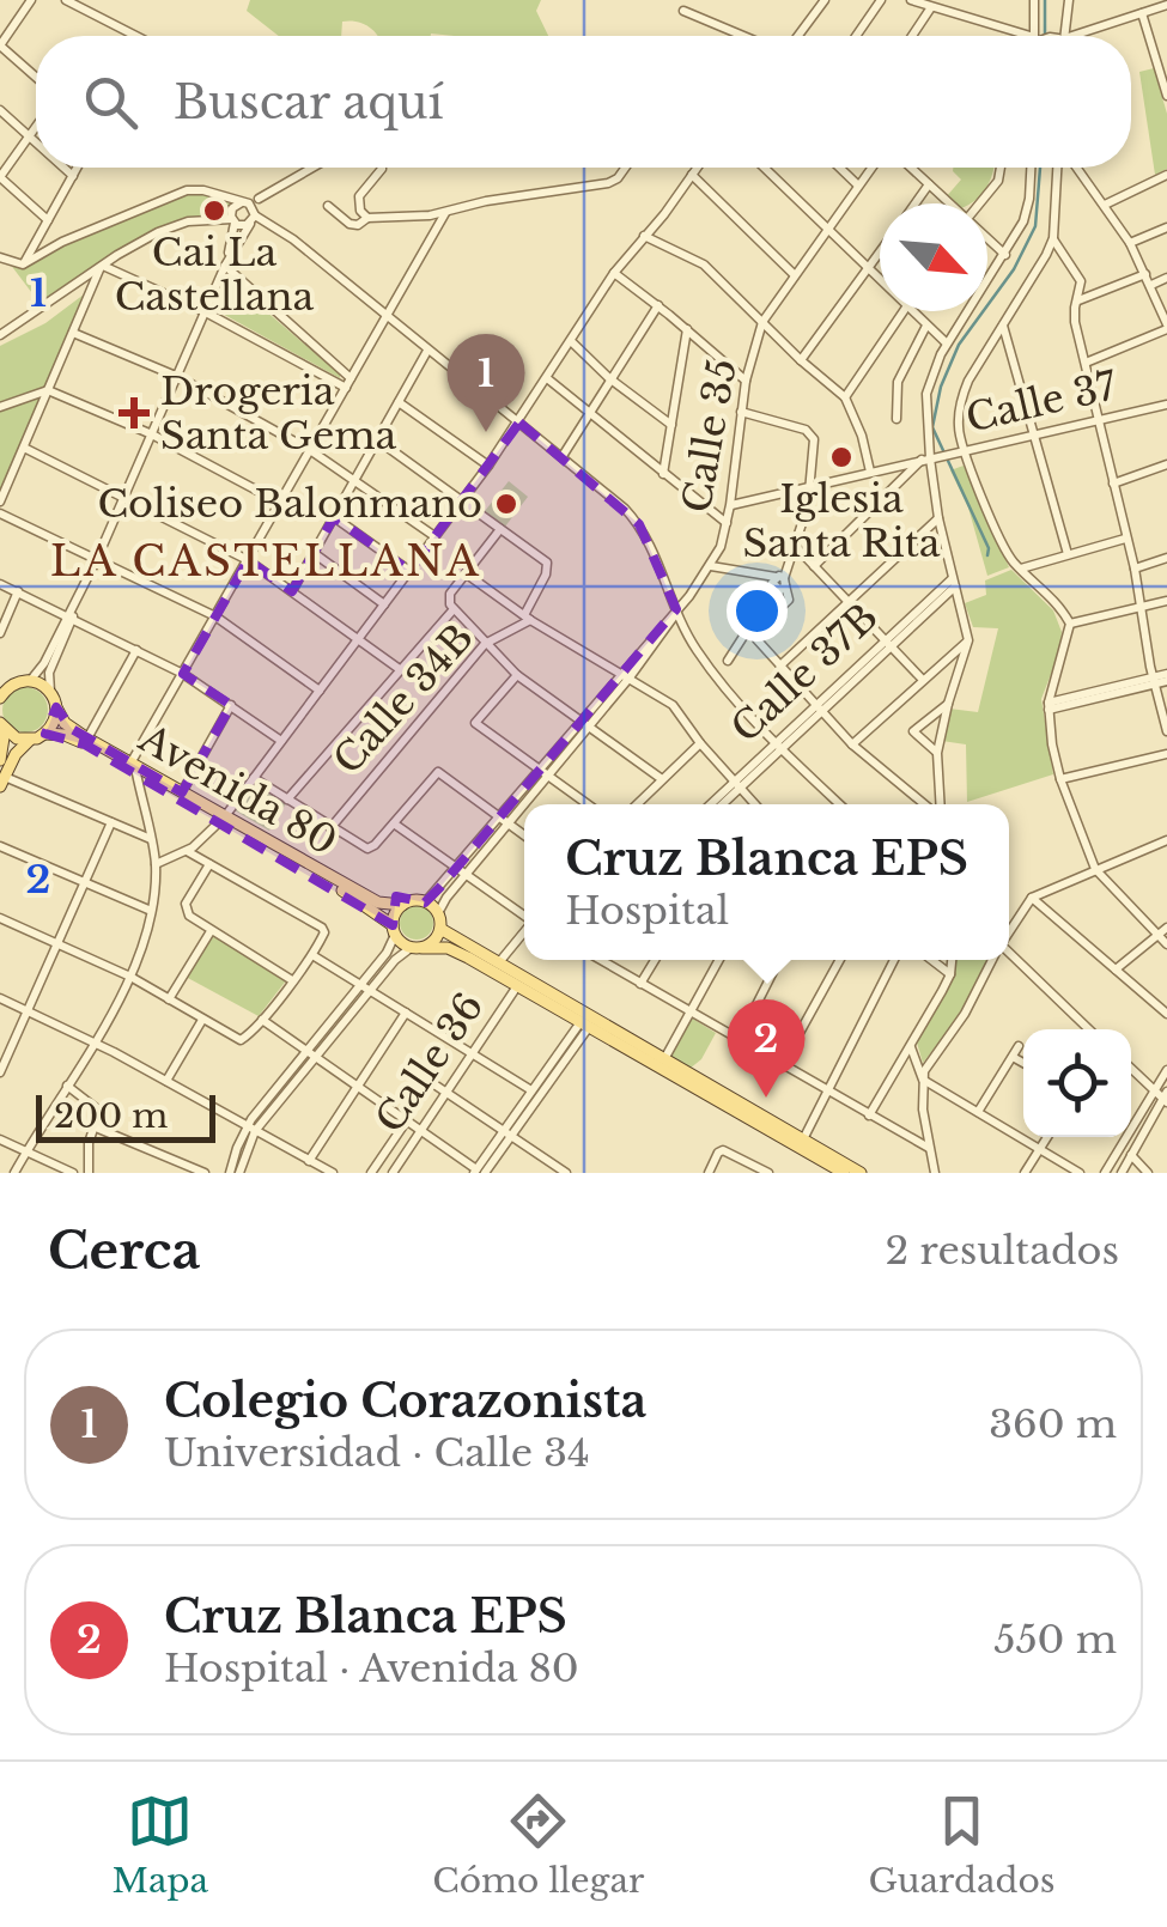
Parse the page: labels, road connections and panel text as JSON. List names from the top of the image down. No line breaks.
{"streets":{"main road":["Avenida 80"],"street":["Calle 37","Calle 35","Calle 37B","Calle 34B","Calle 36"]},"crossings":[["Calle 35","Avenida 80"]],"districts":["LA CASTELLANA"],"places":{"other":["Cai La Castellana","Iglesia Santa Rita","Coliseo Balonmano"],"health":["Drogeria Santa Gema"]},"scale_bar":"200 m","north":"bottom right","page":{"search":"Buscar aquí","pins":["1","2"],"popup":["Cruz Blanca EPS","Hospital"],"scale":"200 m","heading":["Cerca","2 resultados"],"list":[{"mark":"1","name":"Colegio Corazonista","note":"Universidad · Calle 34","value":"360 m"},{"mark":"2","name":"Cruz Blanca EPS","note":"Hospital · Avenida 80","value":"550 m"}],"nav":["Mapa","Cómo llegar","Guardados"]},"grid":{"rows":["1","2"]}}
